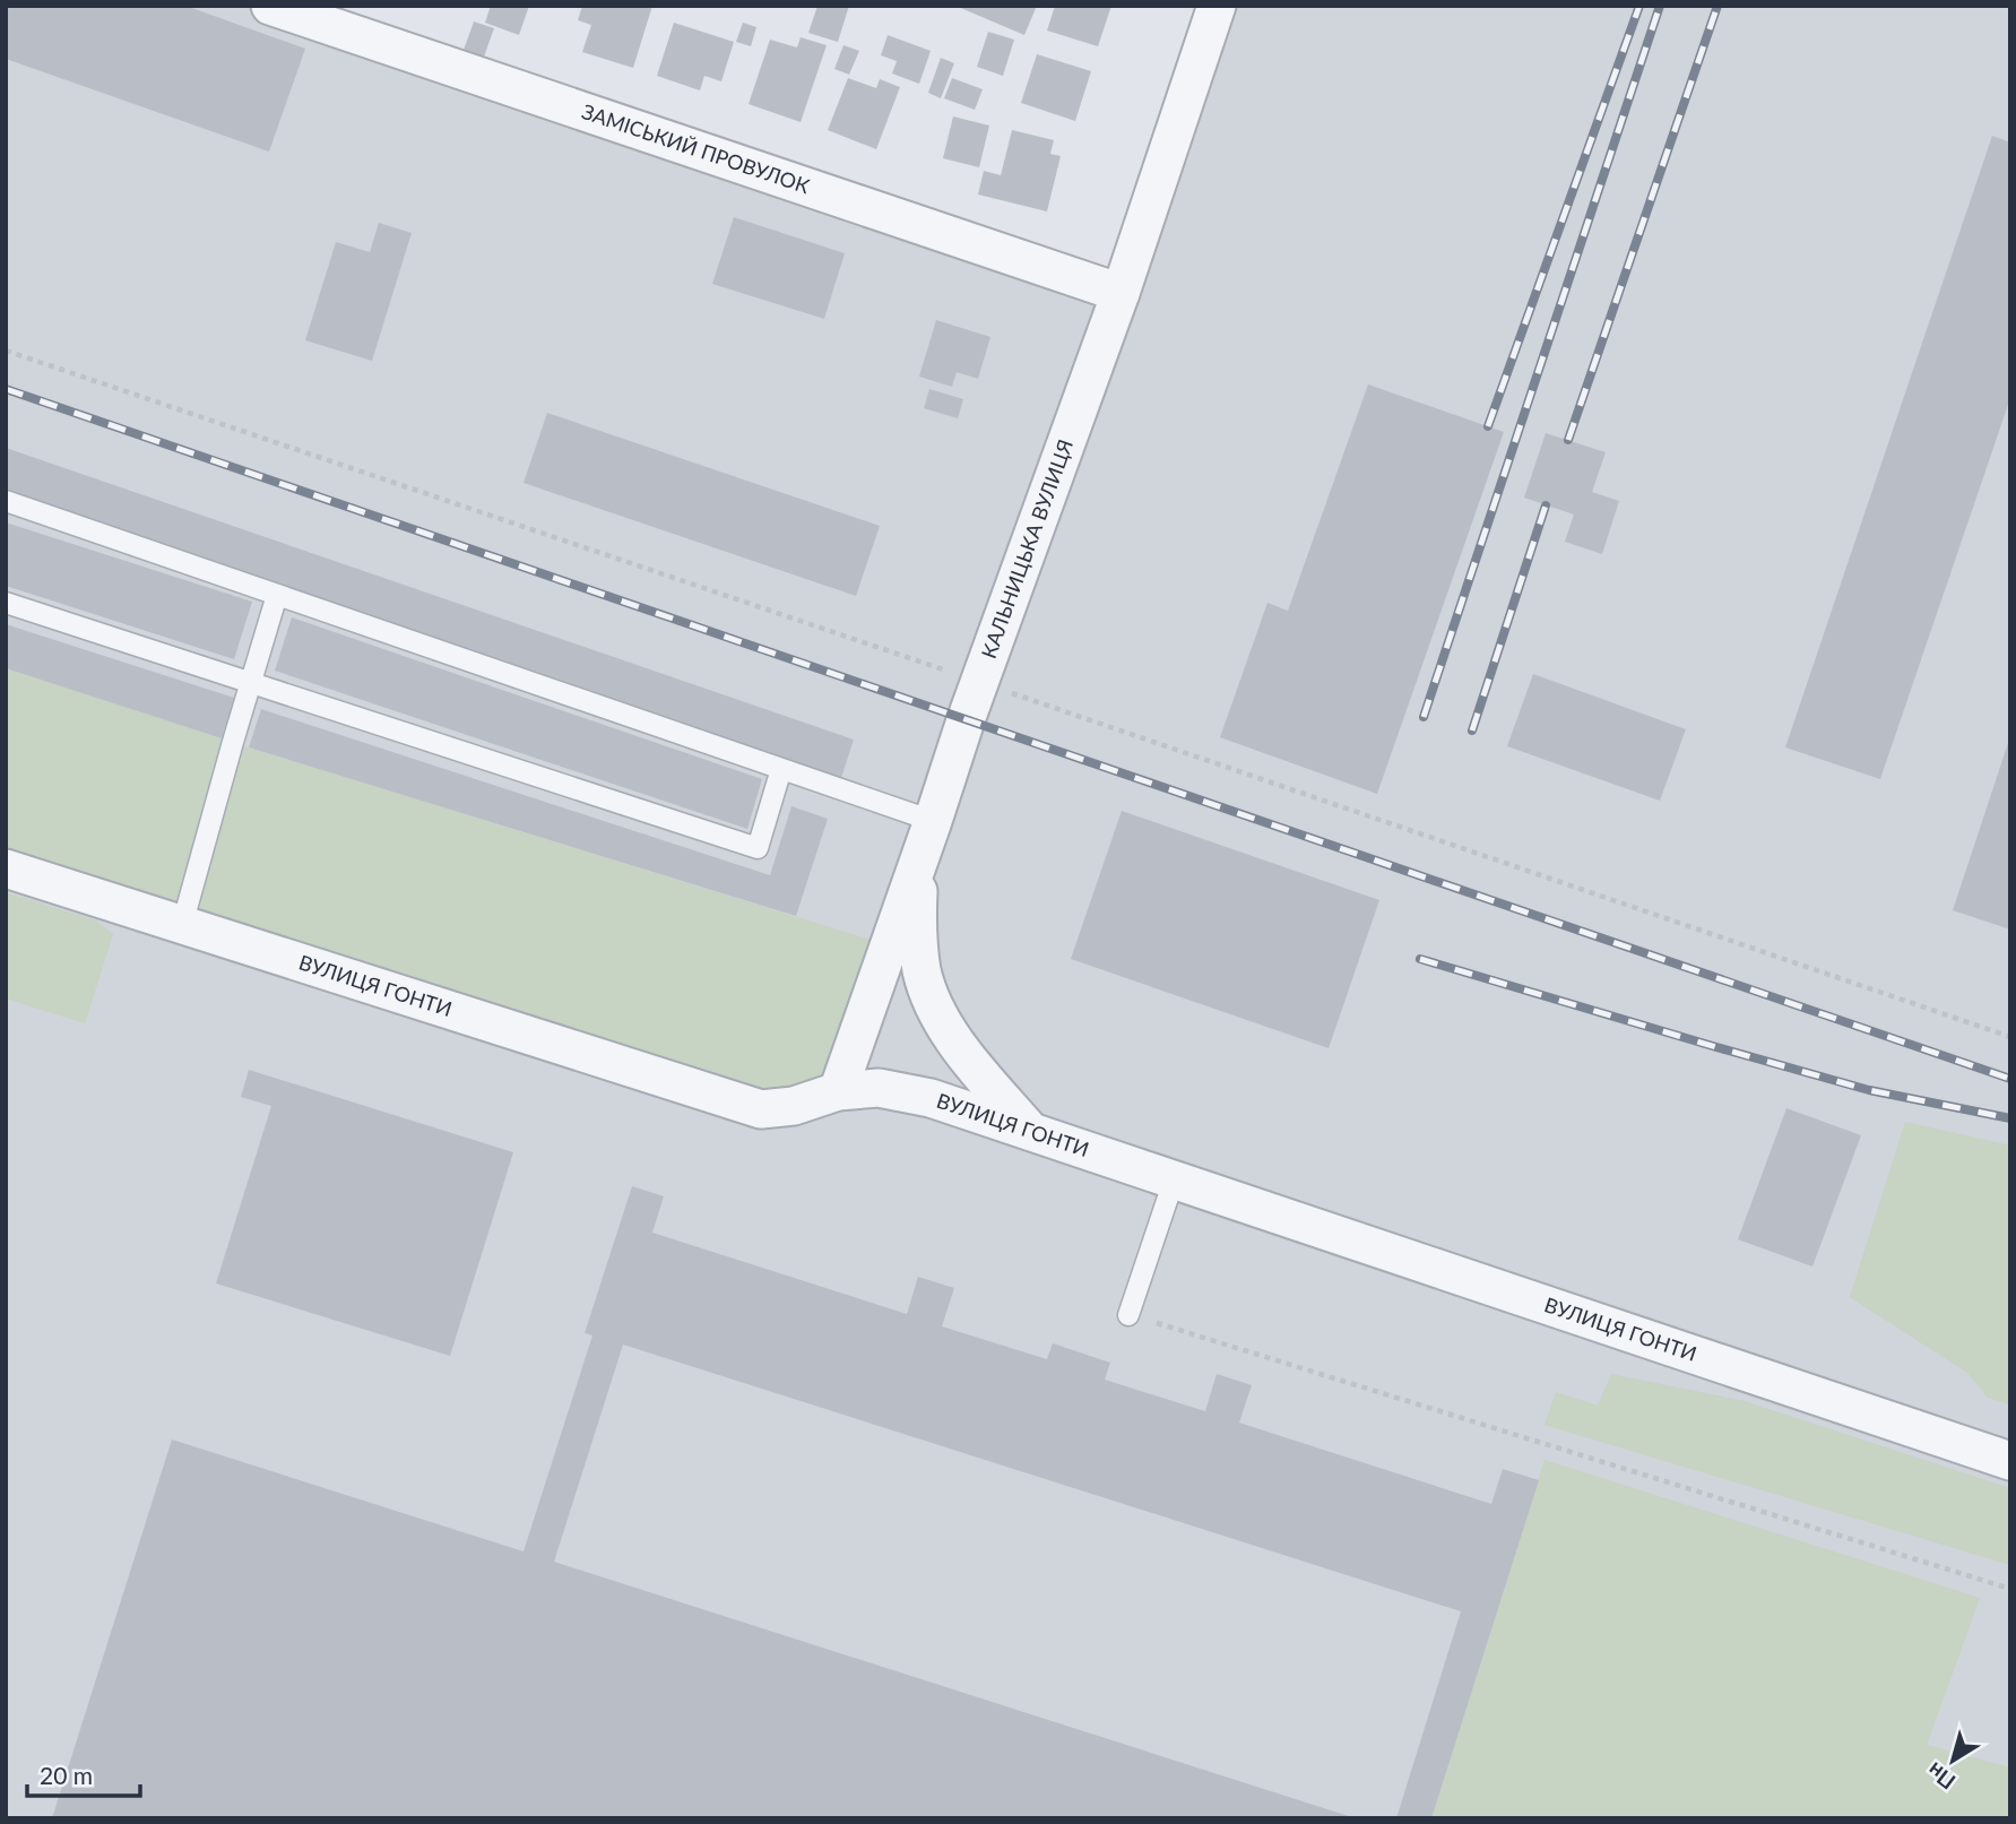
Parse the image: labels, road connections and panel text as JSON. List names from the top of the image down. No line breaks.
{"streets":{"street":["ЗАМІСЬКИЙ ПРОВУЛОК","КАЛЬНИЦЬКА ВУЛИЦЯ","ВУЛИЦЯ ГОНТИ"]},"crossings":[["ЗАМІСЬКИЙ ПРОВУЛОК","КАЛЬНИЦЬКА ВУЛИЦЯ"],["КАЛЬНИЦЬКА ВУЛИЦЯ","ВУЛИЦЯ ГОНТИ"]],"scale_bar":"20 m","north":"bottom left"}
